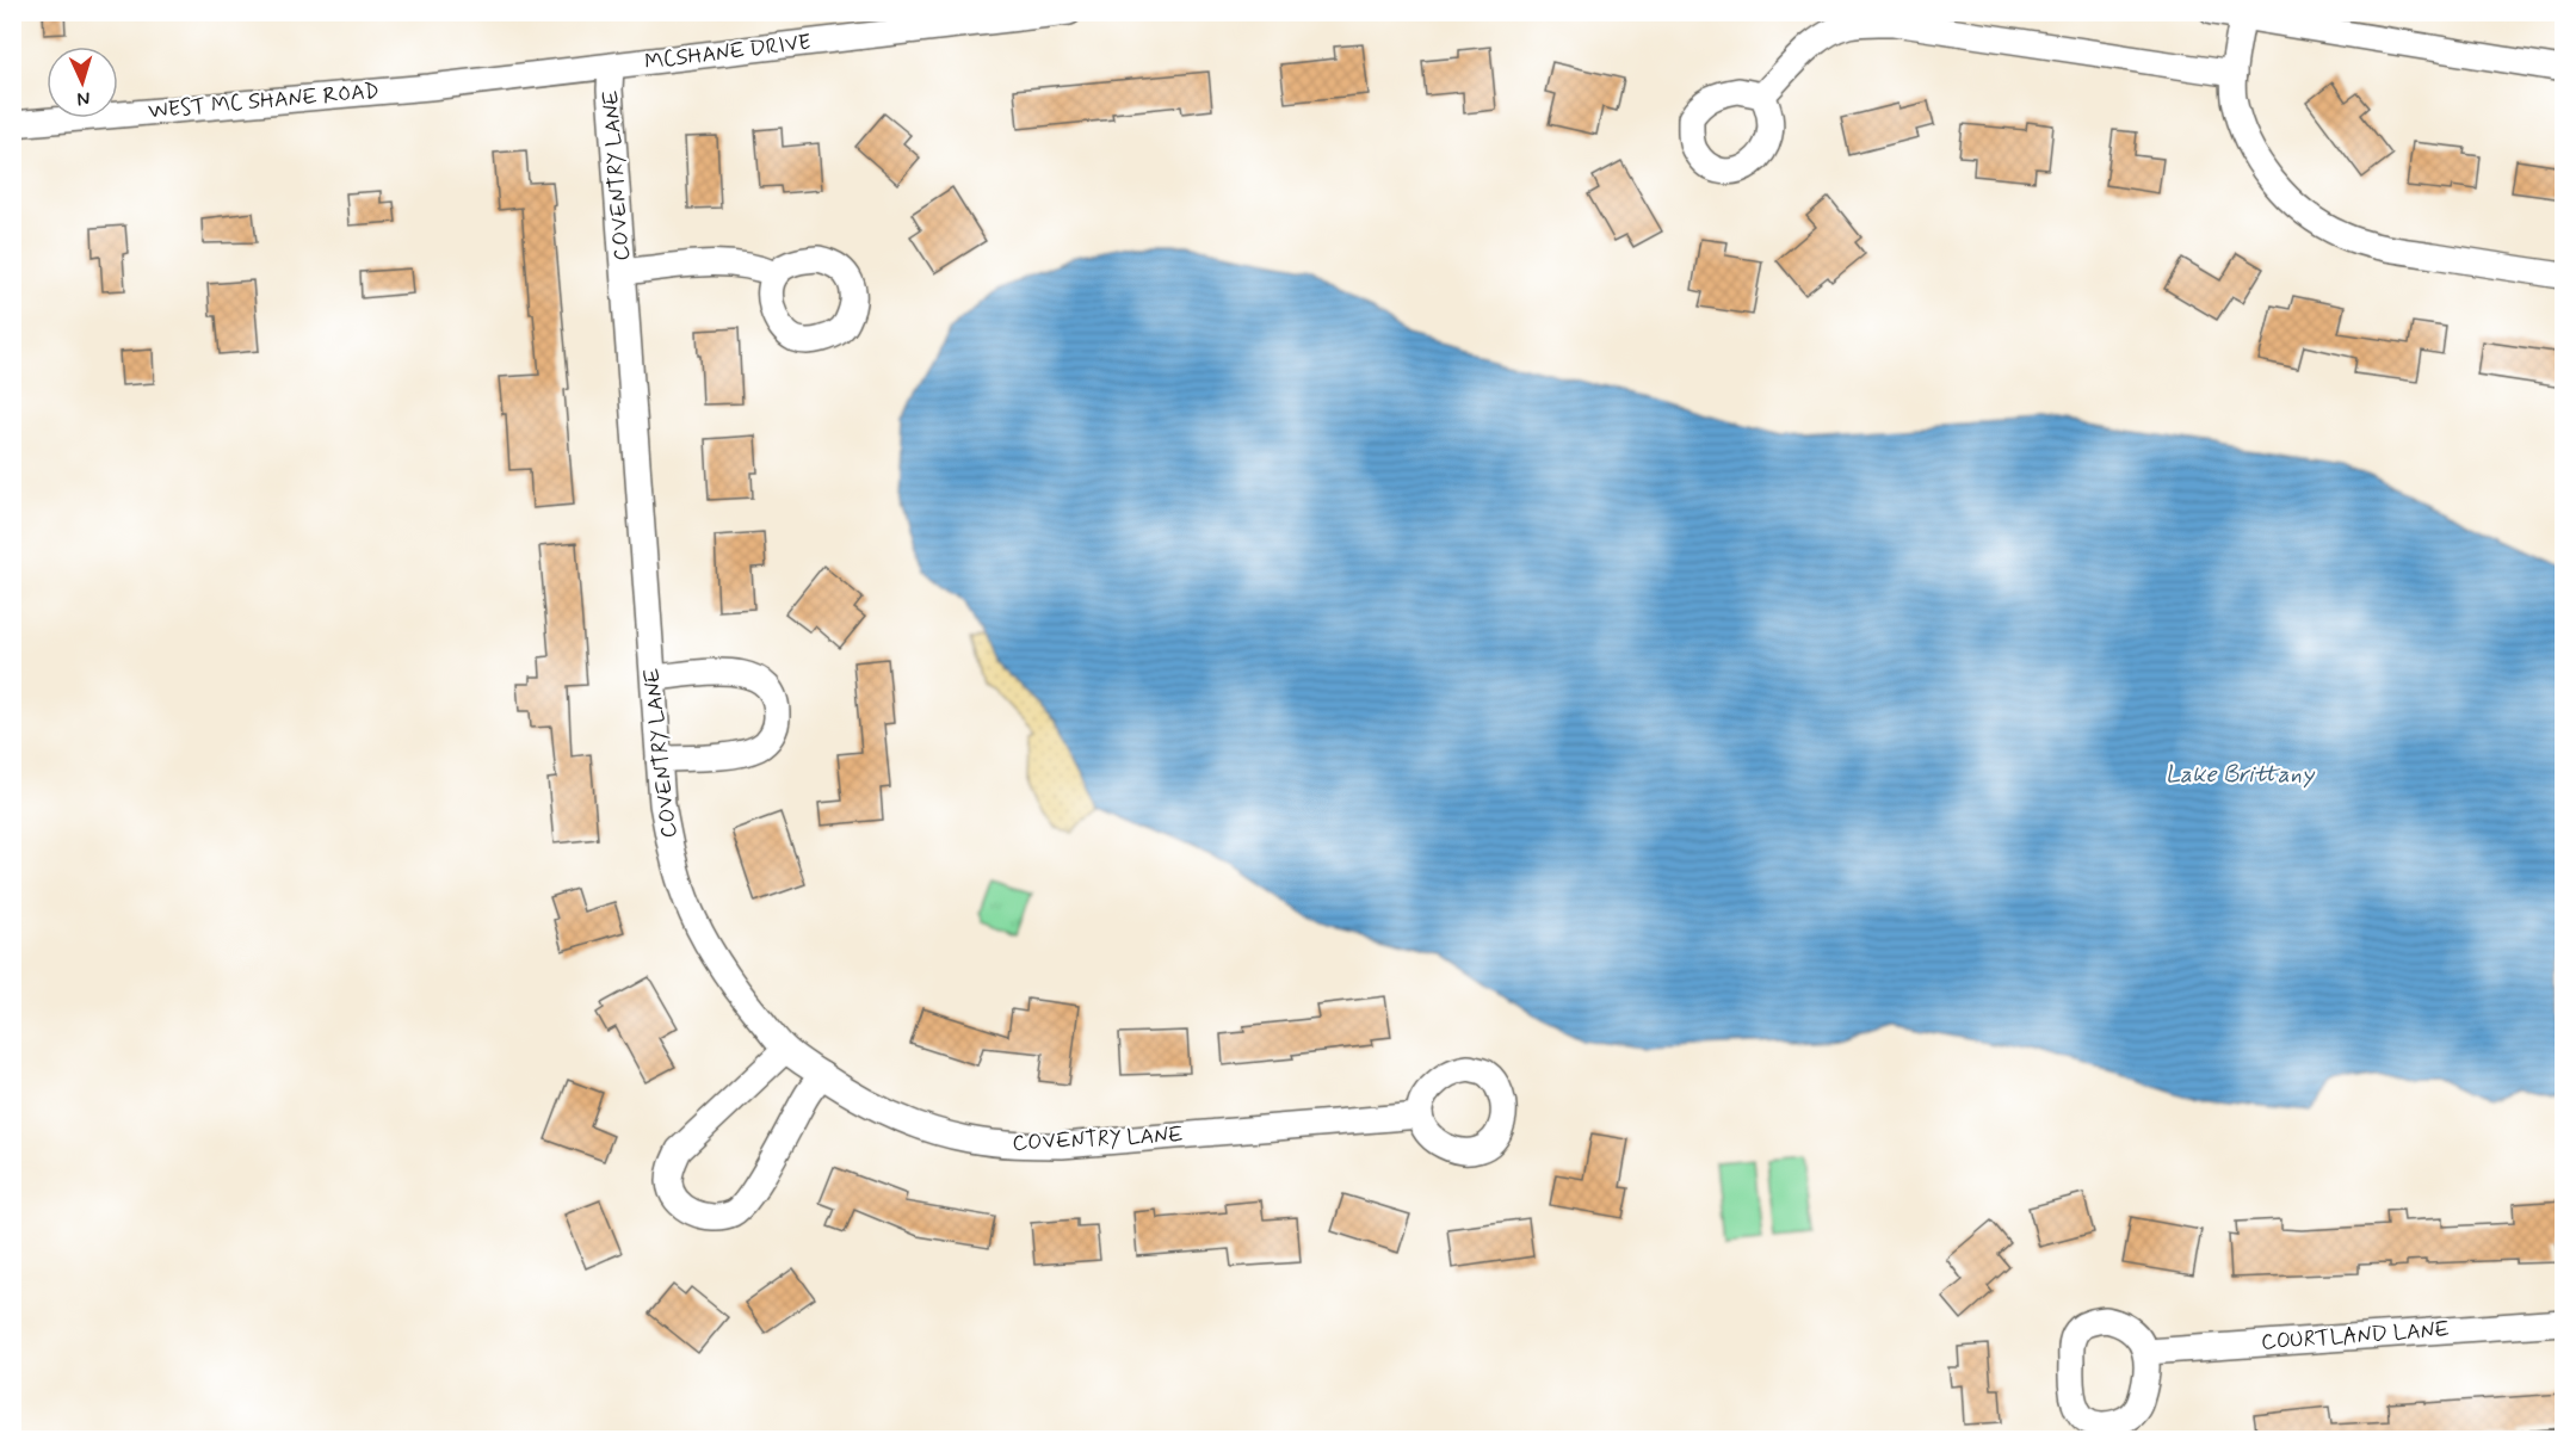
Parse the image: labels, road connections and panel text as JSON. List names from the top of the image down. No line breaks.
{"streets":{"street":["MCSHANE DRIVE","WEST MC SHANE ROAD","COVENTRY LANE","COURTLAND LANE"]},"crossings":[["MCSHANE DRIVE","WEST MC SHANE ROAD"],["MCSHANE DRIVE","COVENTRY LANE"]],"water":["Lake Brittany"],"north":"bottom"}
